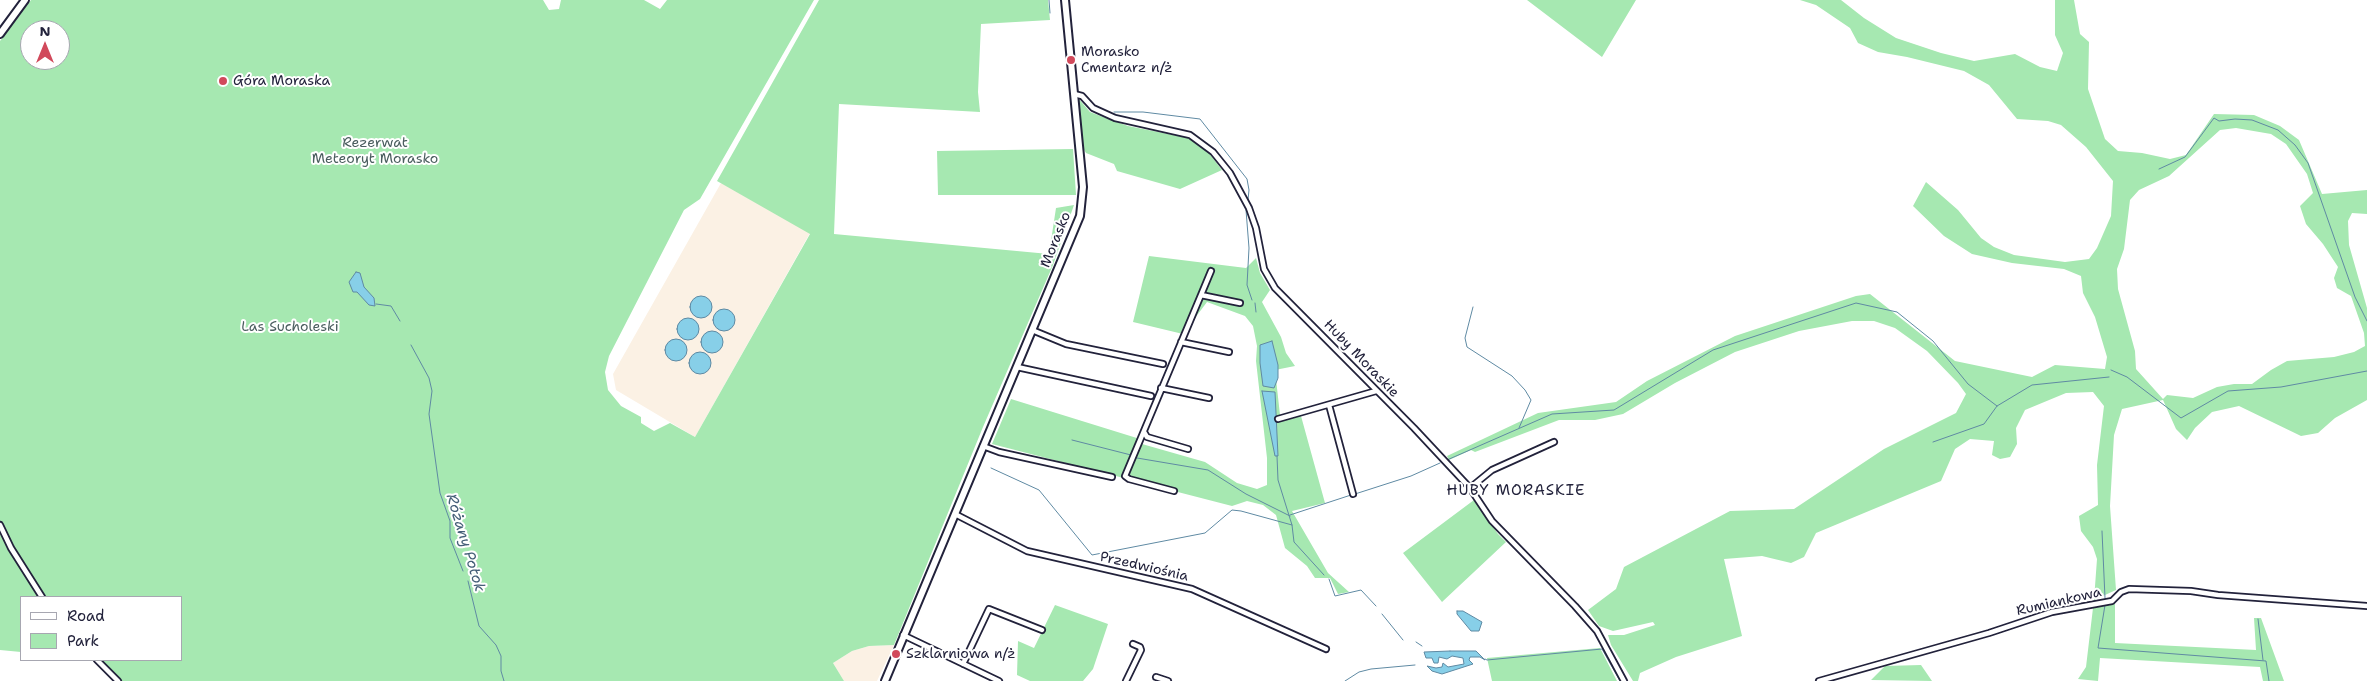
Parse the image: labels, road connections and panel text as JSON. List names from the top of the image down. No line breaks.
{"streets":{"street":["Morasko","Huby Moraskie","Przedwiośnia","Rumiankowa"]},"crossings":[["Morasko","Huby Moraskie"],["Morasko","Przedwiośnia"]],"districts":["HUBY MORASKIE"],"water":["Różany Potok"],"parks":["Rezerwat Meteoryt Morasko","Las Sucholeski"],"places":["Morasko Cmentarz n/ż","Góra Moraska","Szklarniowa n/ż"],"legend":["Road","Park"],"north":"top"}
